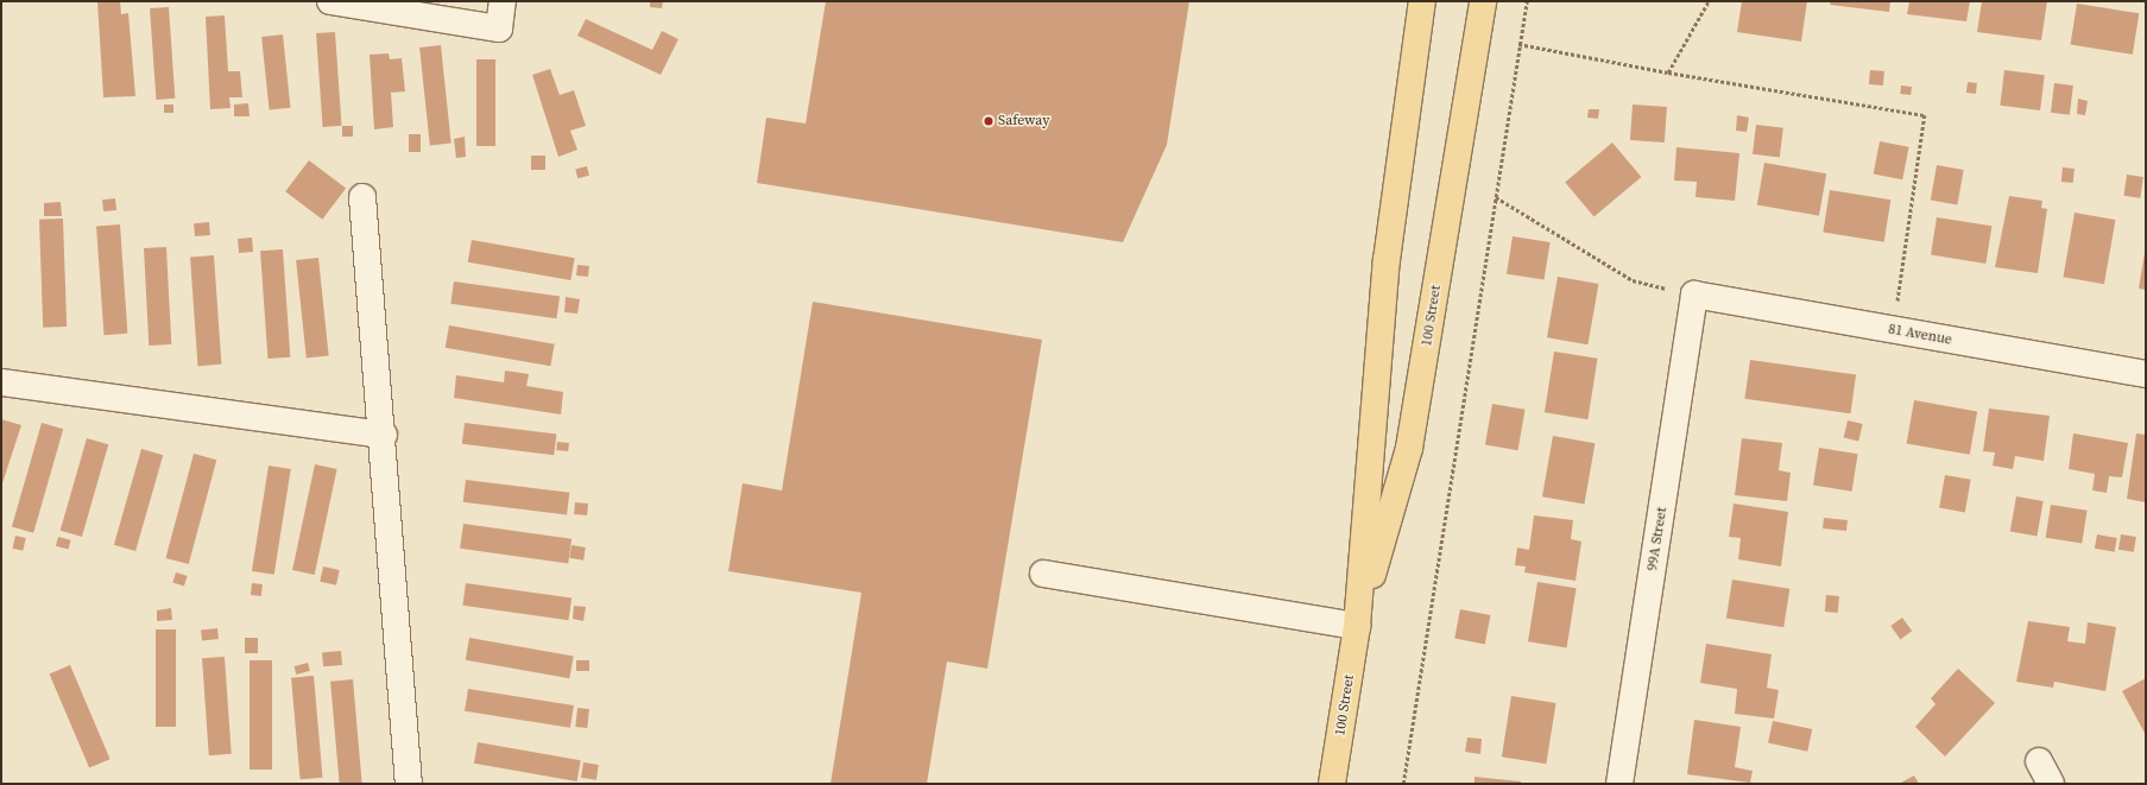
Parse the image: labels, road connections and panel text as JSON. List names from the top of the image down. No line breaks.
{"streets":{"main road":["100 Street"],"street":["81 Avenue","99A Street"]},"crossings":[["81 Avenue","99A Street"]],"places":["Safeway"]}
